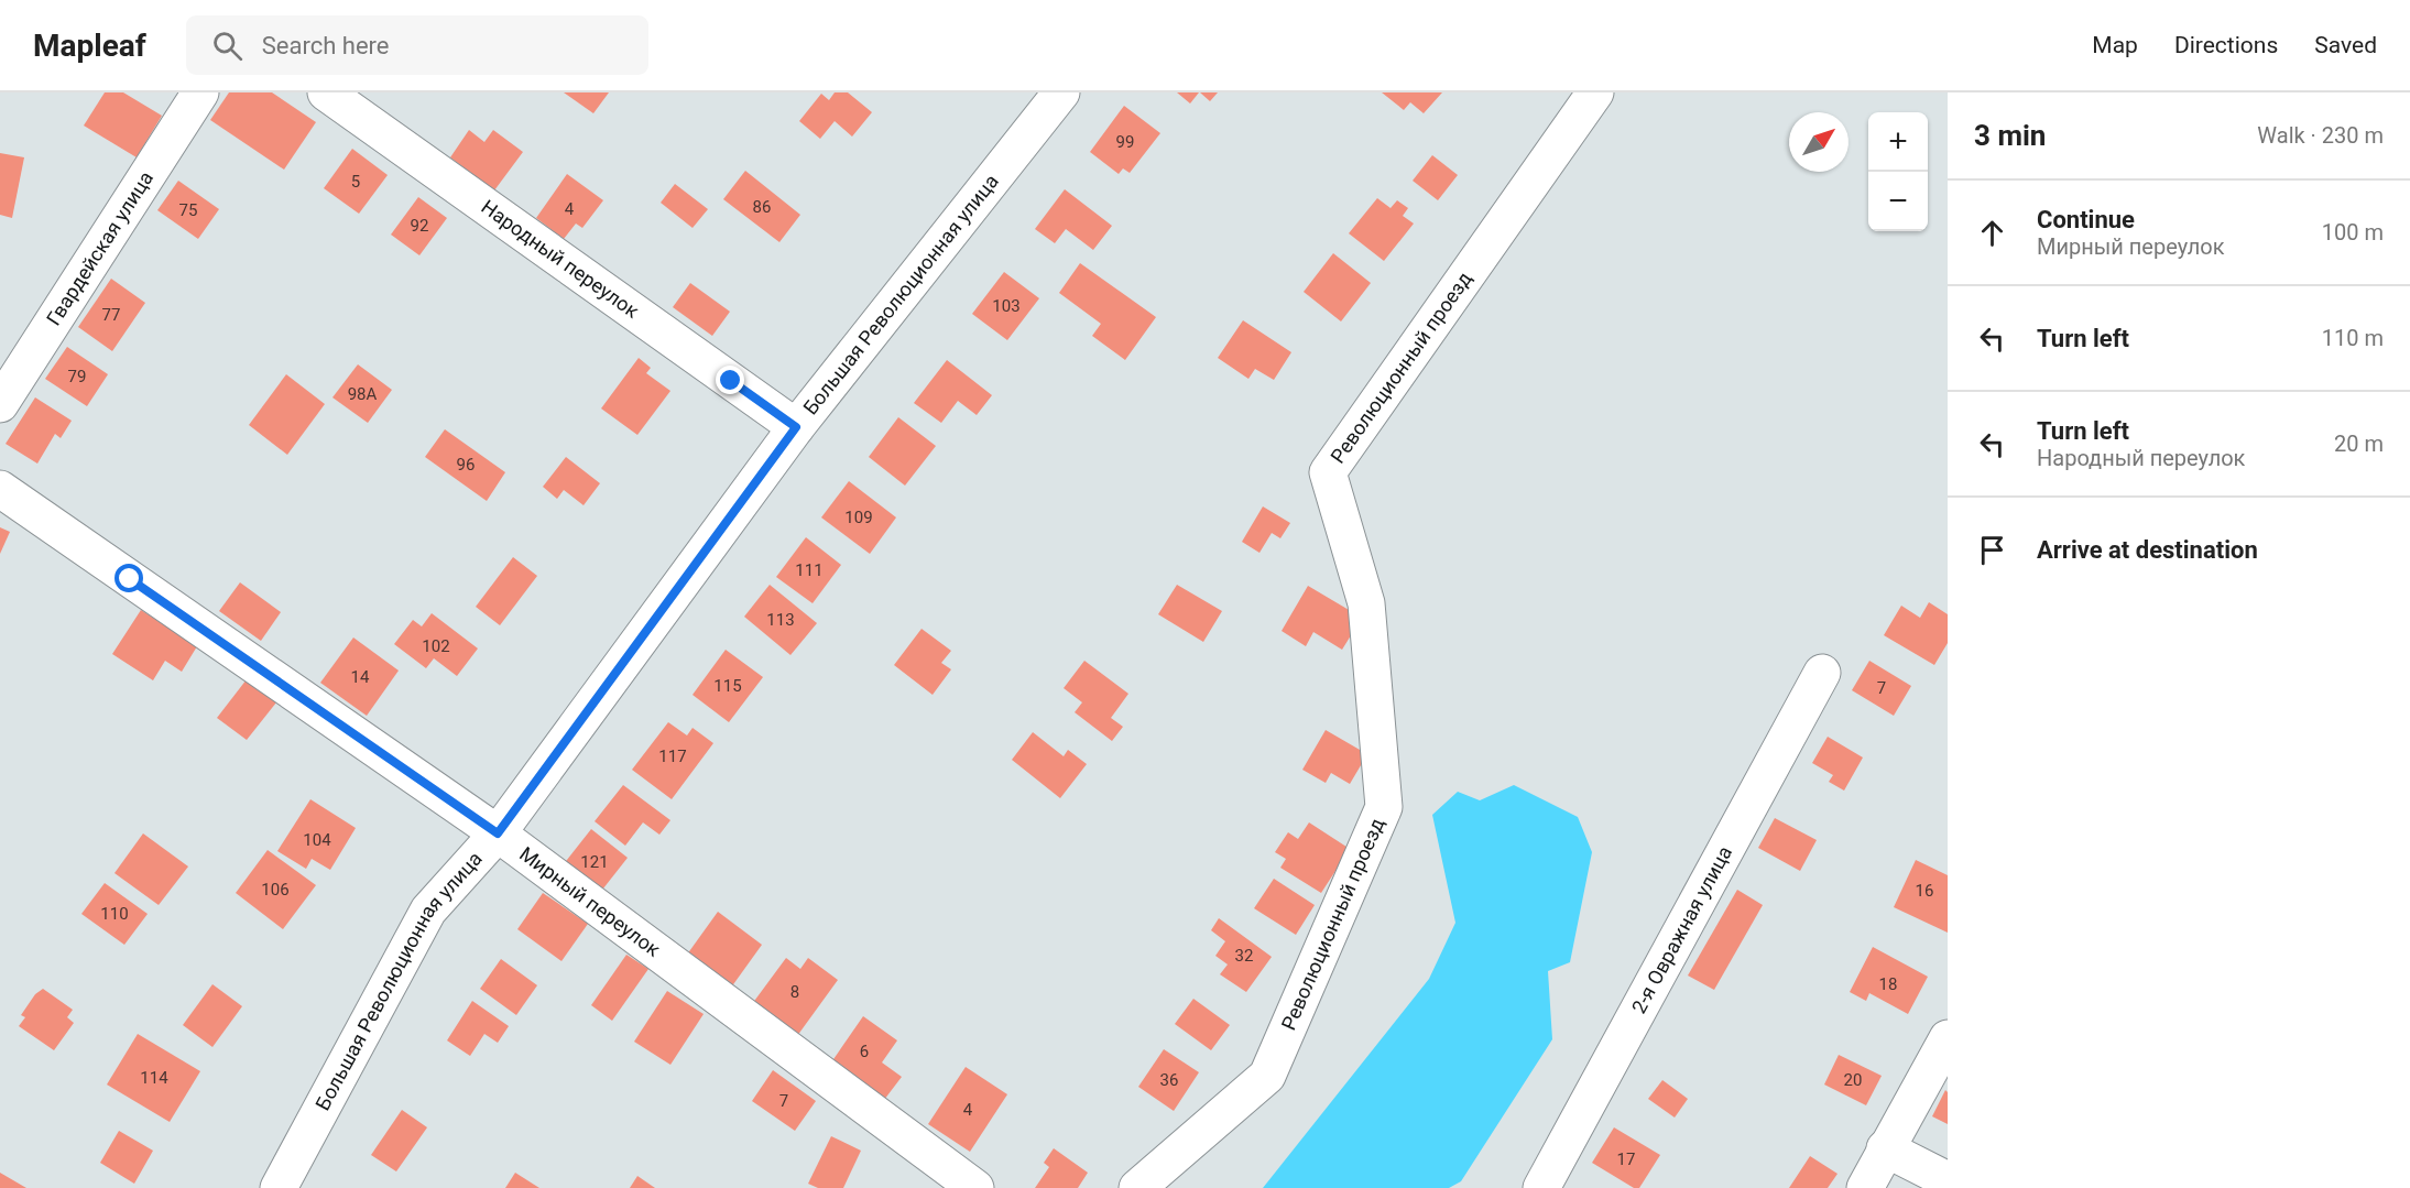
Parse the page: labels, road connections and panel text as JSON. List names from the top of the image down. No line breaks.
{"streets":{"street":["Гвардейская улица","Народный переулок","Большая Революционная улица","Революционный проезд","Мирный переулок","2-я Овражная улица"]},"crossings":[["Народный переулок","Большая Революционная улица"],["Большая Революционная улица","Мирный переулок"]],"house_numbers":["99","5","86","4","75","92","103","77","79","98А","96","109","111","113","102","14","115","7","117","104","121","106","16","110","32","18","8","6","114","36","20","7","4","17"],"north":"top right","page":{"header":"Mapleaf","search":"Search here","nav":["Map","Directions","Saved"],"heading":["3 min","Walk · 230 m"],"map_buttons":["+","−"],"list":[["Continue","Мирный переулок","100 m"],["Turn left","110 m"],["Turn left","Народный переулок","20 m"],"Arrive at destination"]}}
